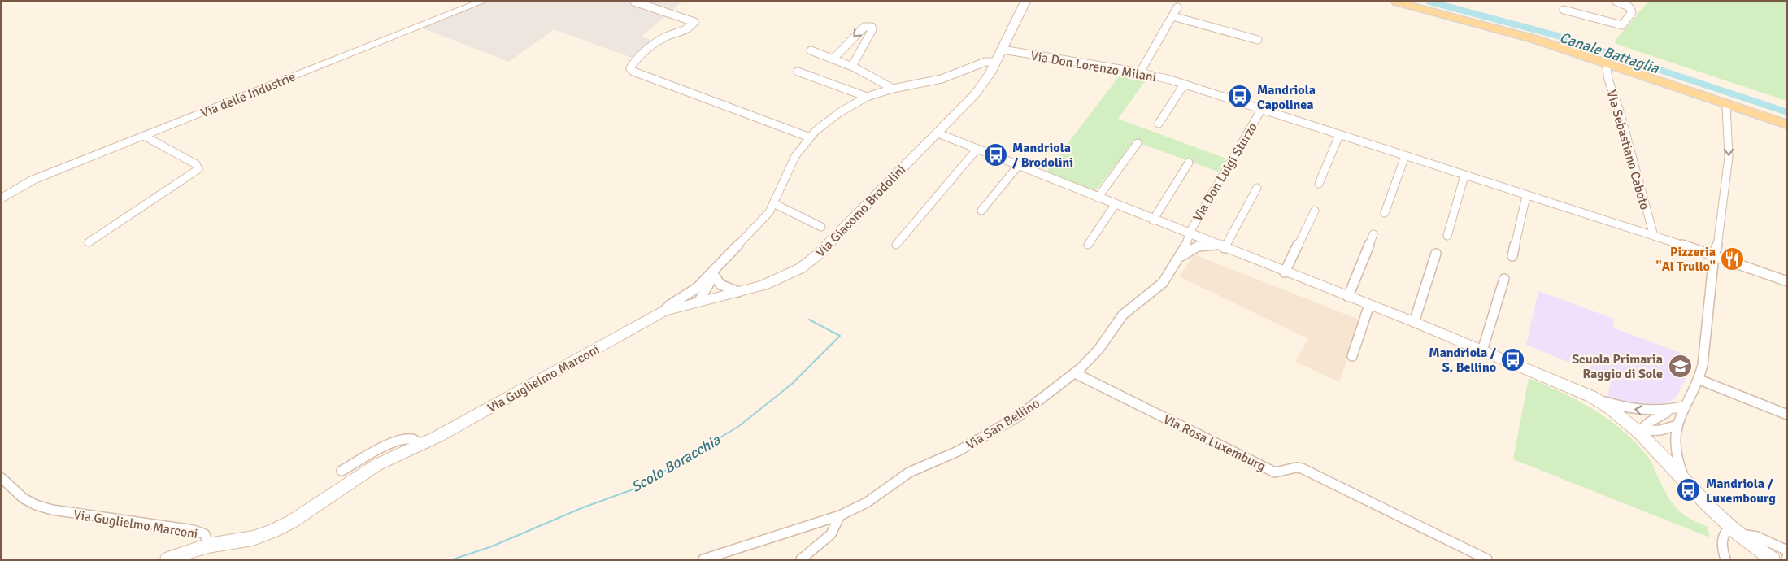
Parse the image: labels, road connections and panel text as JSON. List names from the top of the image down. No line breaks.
{"streets":{"street":["Via Don Lorenzo Milani","Via delle Industrie","Via Sebastiano Caboto","Via Don Luigi Sturzo","Via Giacomo Brodolini","Via Guglielmo Marconi","Via San Bellino","Via Rosa Luxemburg"]},"crossings":[["Via Don Lorenzo Milani","Via Sebastiano Caboto"],["Via Don Lorenzo Milani","Via Don Luigi Sturzo"],["Via Don Luigi Sturzo","Via San Bellino"],["Via Giacomo Brodolini","Via Guglielmo Marconi"],["Via San Bellino","Via Rosa Luxemburg"]],"water":["Canale Battaglia","Scolo Boracchia"],"places":{"bus stop":["Mandriola Capolinea","Mandriola / Brodolini","Mandriola / S. Bellino","Mandriola / Luxembourg"],"restaurant":["Pizzeria \"Al Trullo\""],"school or university":["Scuola Primaria Raggio di Sole"]}}
